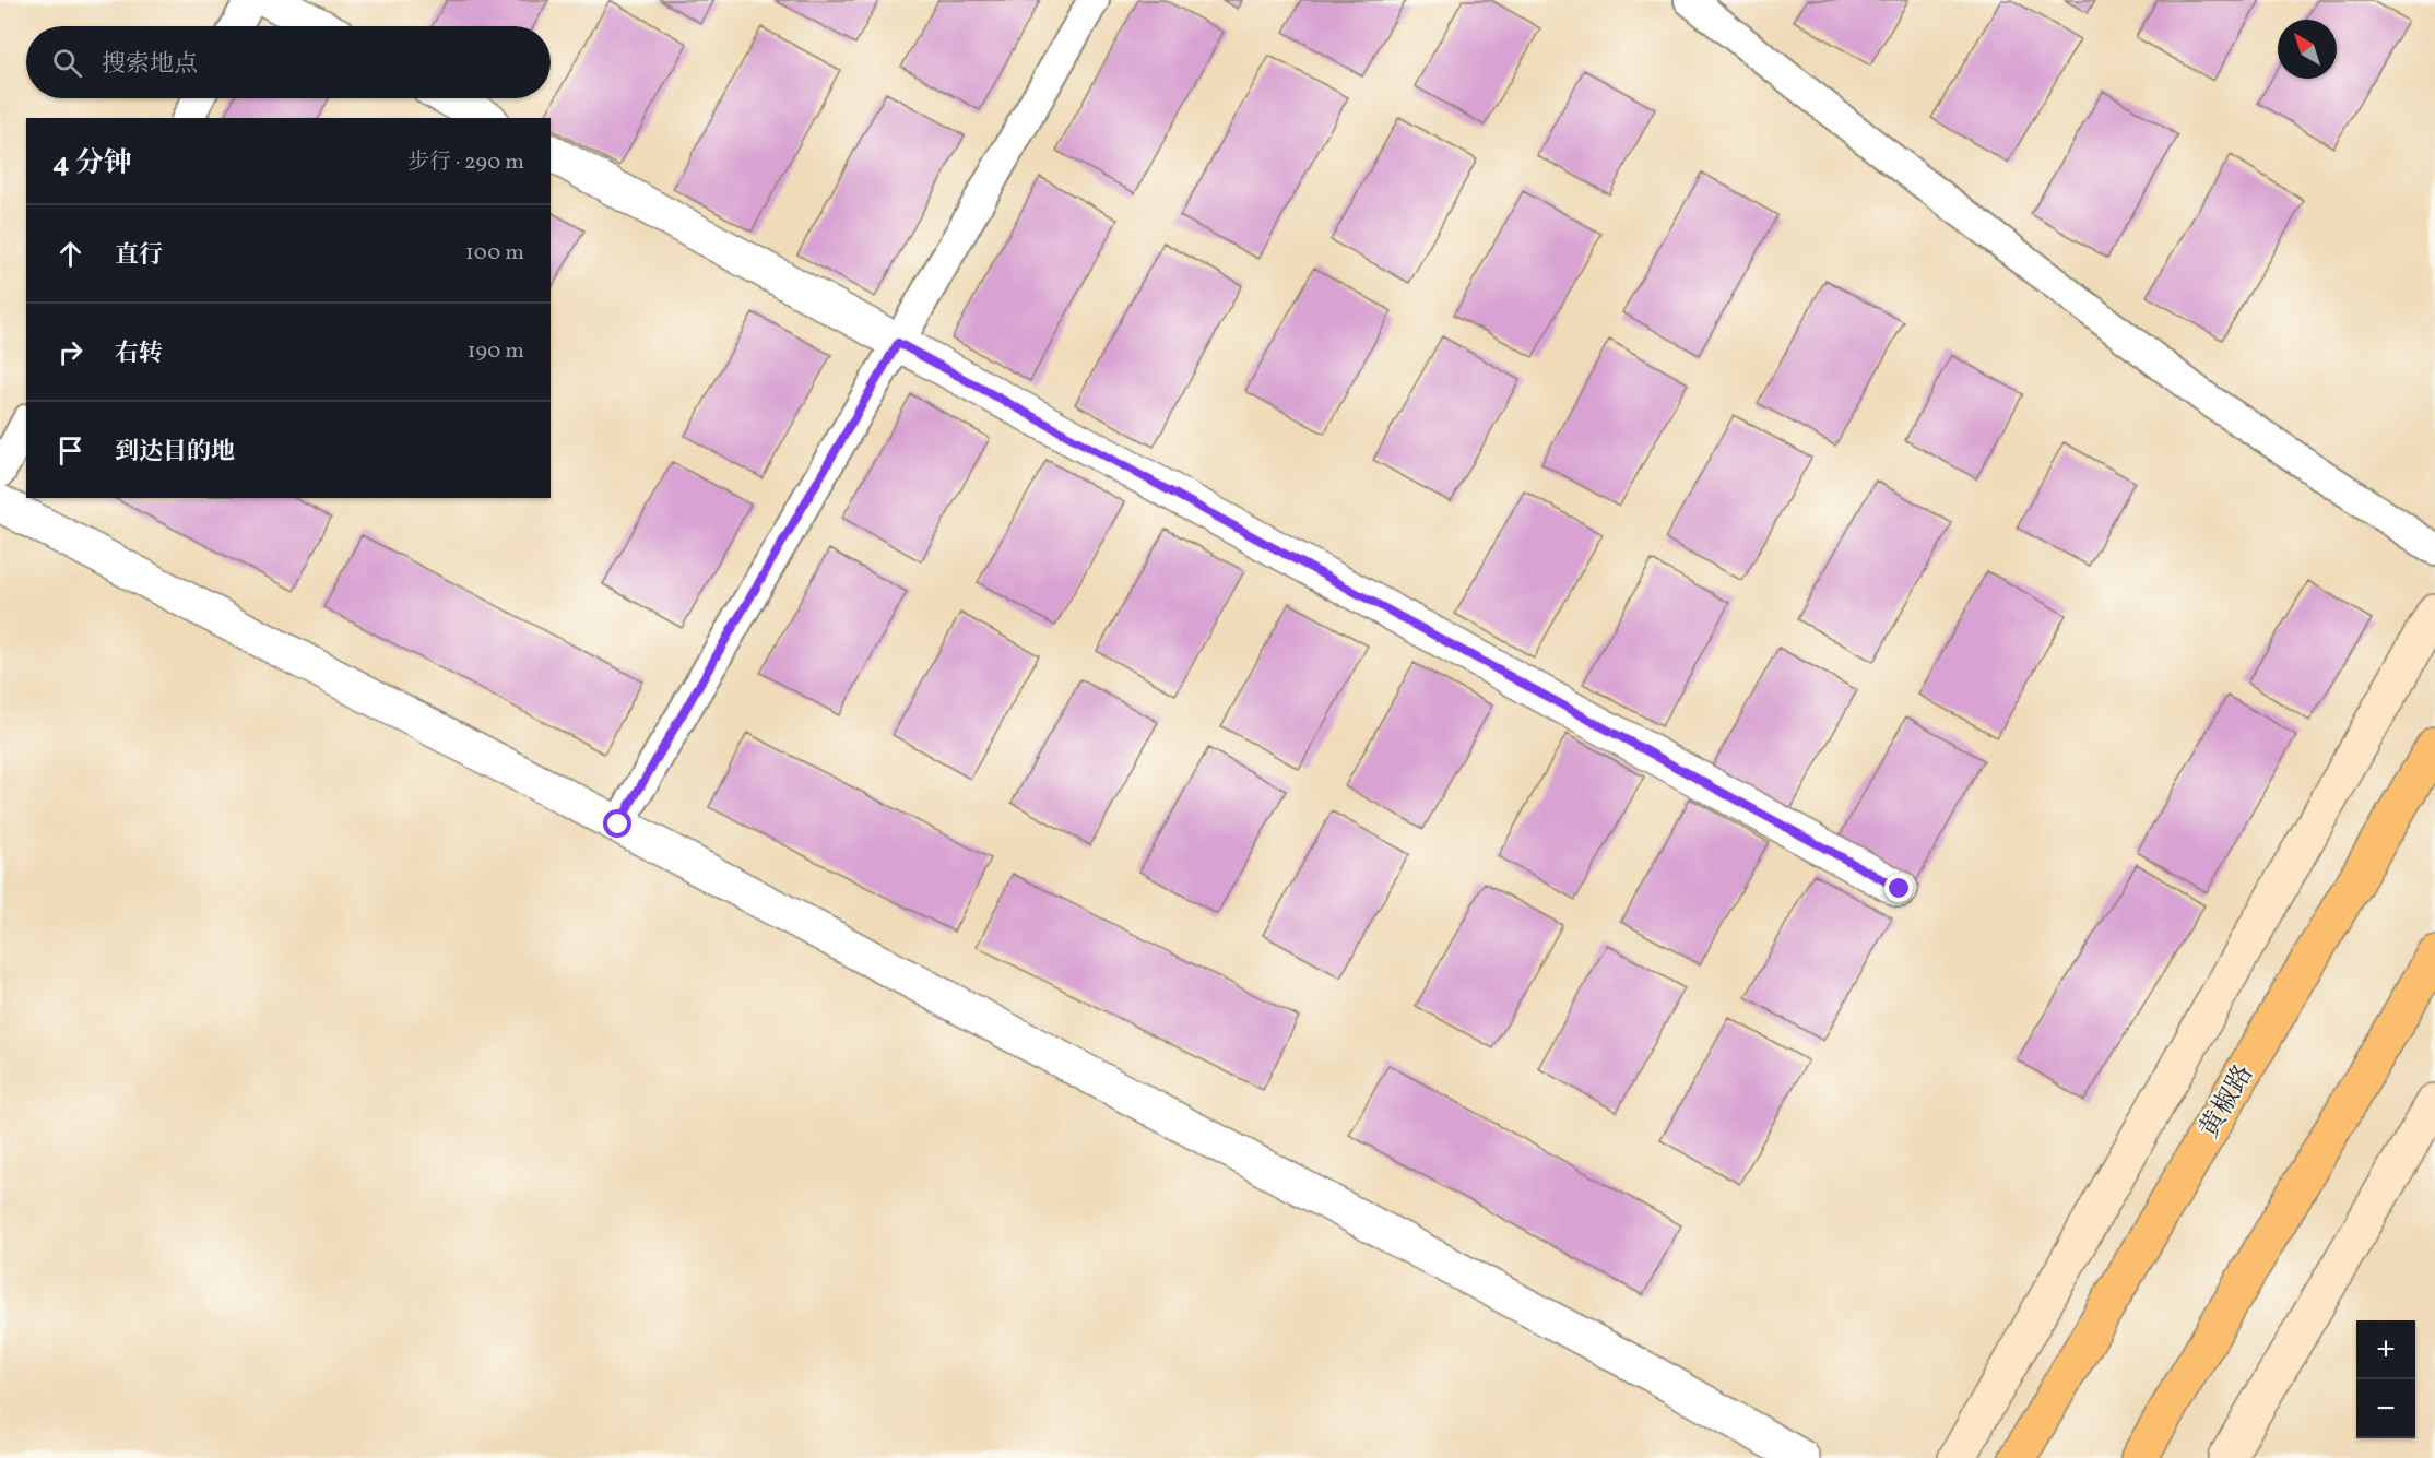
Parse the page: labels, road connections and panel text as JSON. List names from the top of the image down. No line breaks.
{"streets":{"main road":["黄椒路"]},"north":"top left","page":{"search":"搜索地点","heading":["4 分钟","步行 · 290 m"],"list":[["直行","100 m"],["右转","190 m"],"到达目的地"],"map_buttons":["+","−"]}}
